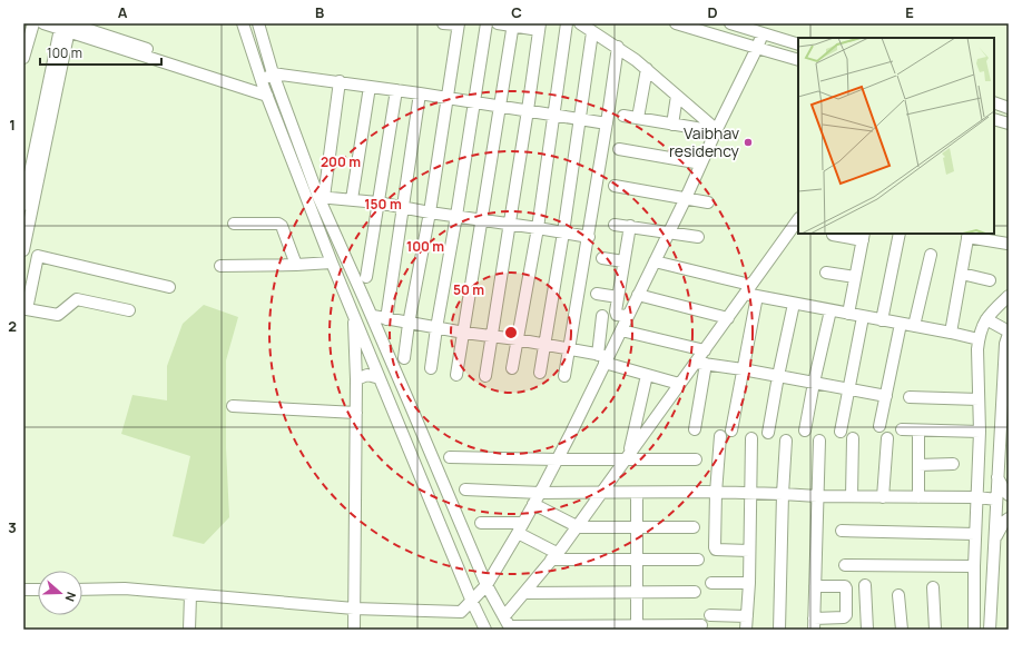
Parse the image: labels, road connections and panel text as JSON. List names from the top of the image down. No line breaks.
{"places":["Vaibhav residency"],"scale_bar":"100 m","north":"right","grid":{"columns":["A","B","C","D","E"],"rows":["1","2","3"]},"rings":["200 m","150 m","100 m","50 m"]}
